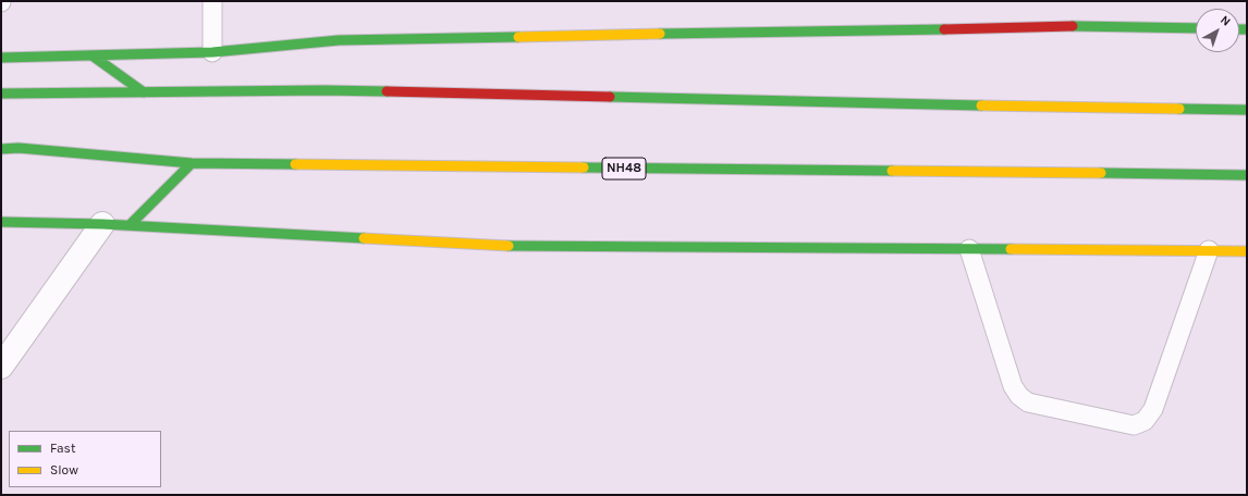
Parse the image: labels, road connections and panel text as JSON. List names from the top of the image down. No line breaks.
{"streets":{"main road":["NH48"]},"legend":["Fast","Slow"],"north":"top right"}
